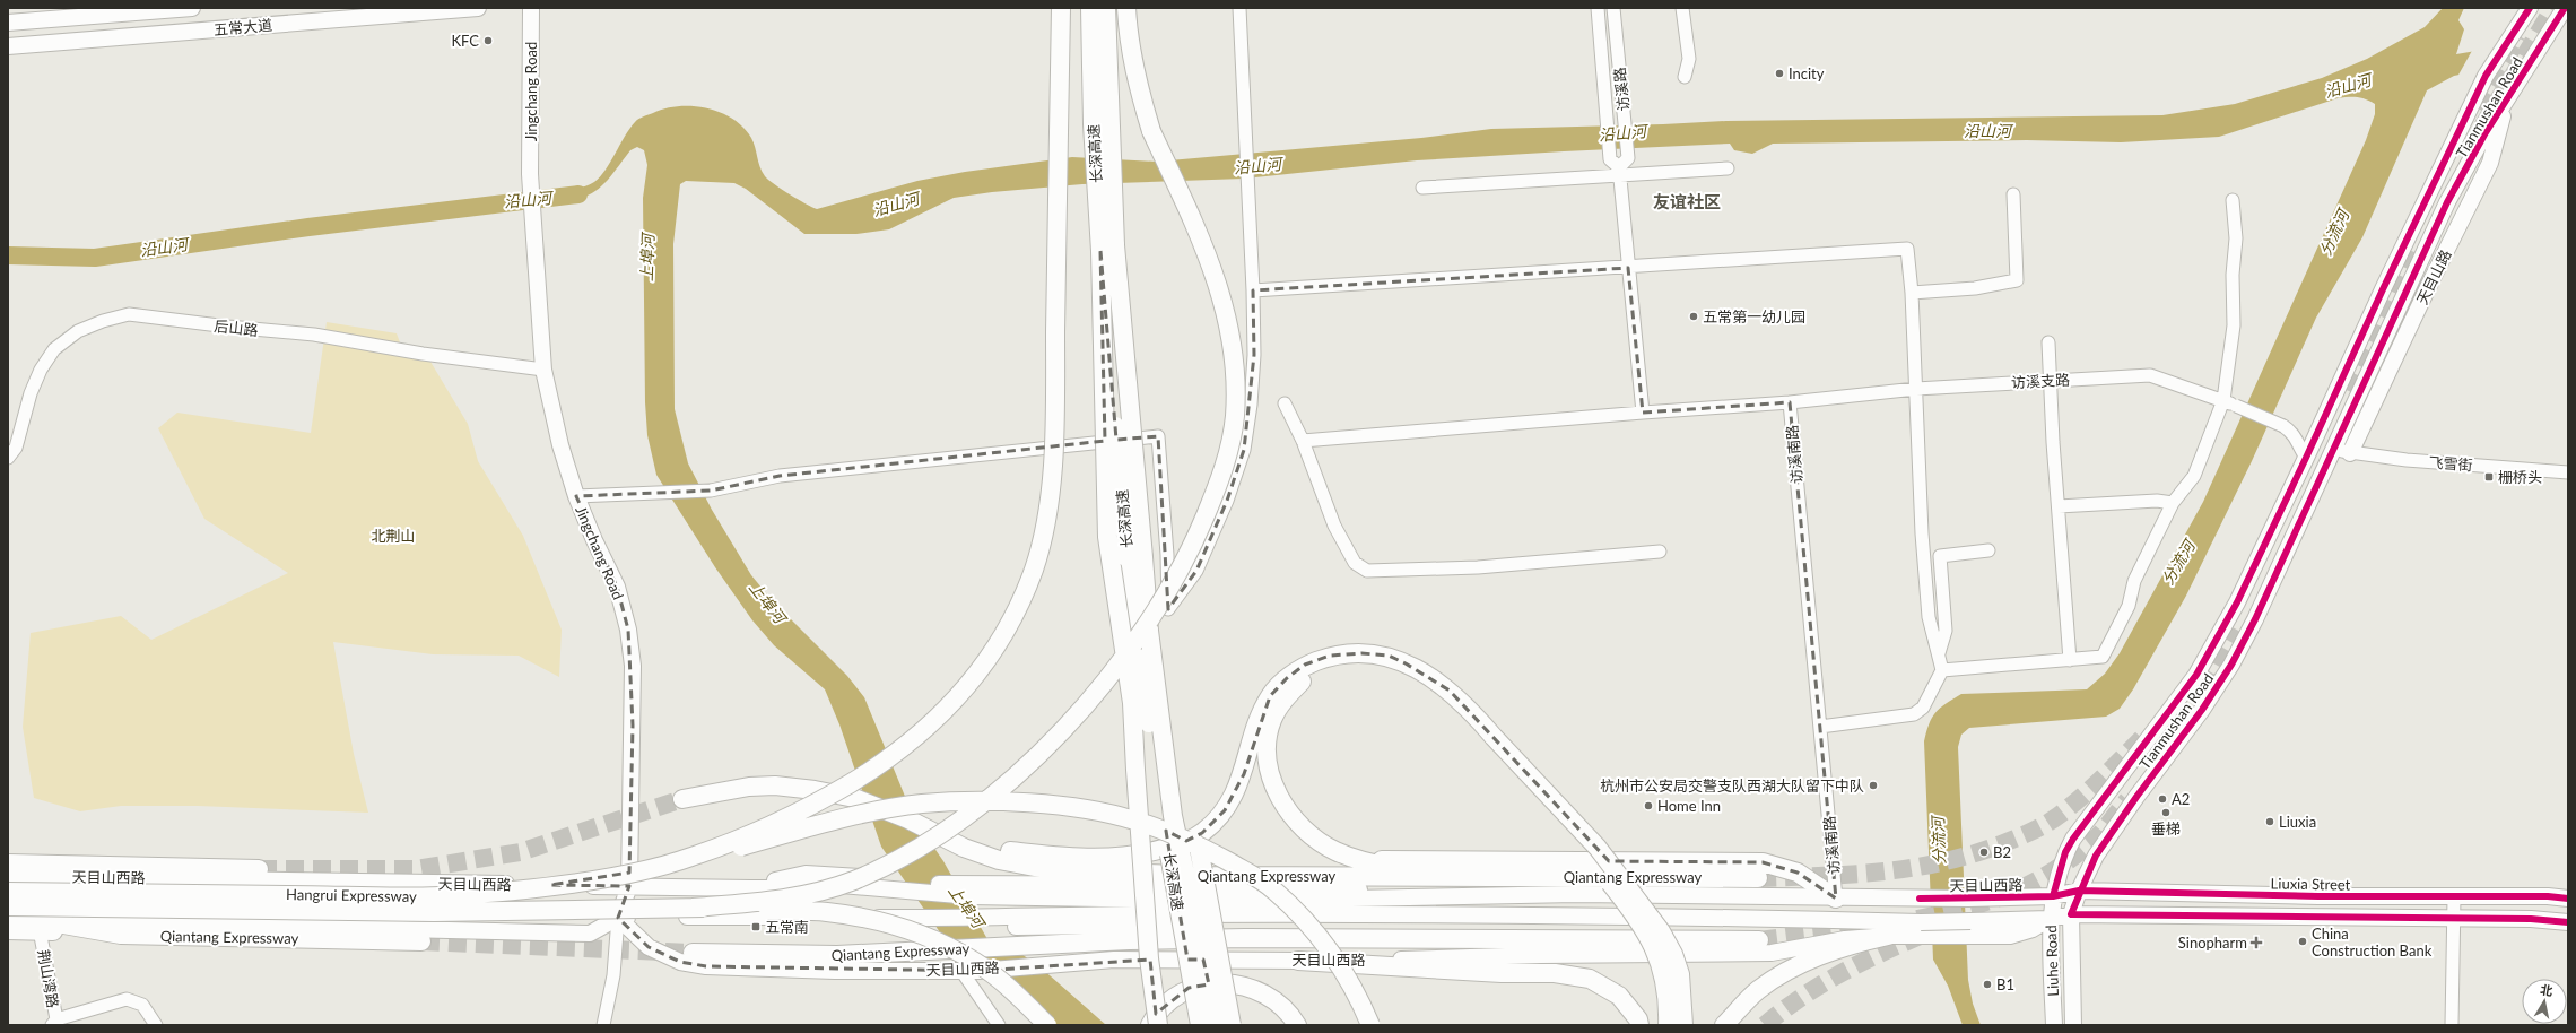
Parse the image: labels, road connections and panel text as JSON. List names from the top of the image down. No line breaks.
{"streets":{"highway":["长深高速","Qiantang Expressway","Hangrui Expressway"],"main road":["五常大道","Jingchang Road","Tianmushan Road","天目山路","天目山西路","Liuxia Street","Liuhe Road"],"street":["访溪路","后山路","访溪支路","访溪南路","飞雪街","荆山湾路"]},"crossings":[["Jingchang Road","后山路"],["Jingchang Road","天目山西路"],["Tianmushan Road","天目山路"],["Tianmushan Road","访溪支路"],["Tianmushan Road","飞雪街"],["Tianmushan Road","天目山西路"],["Tianmushan Road","Liuxia Street"],["Tianmushan Road","Liuhe Road"],["天目山路","飞雪街"],["访溪支路","访溪南路"],["访溪南路","天目山西路"],["Qiantang Expressway","天目山西路"],["Qiantang Expressway","荆山湾路"],["天目山西路","Liuxia Street"],["天目山西路","Liuhe Road"],["天目山西路","荆山湾路"],["Liuxia Street","Liuhe Road"]],"districts":["友谊社区"],"water":["沿山河","分流河","上埠河"],"parks":["北荆山"],"places":{"other":["KFC","Incity","五常第一幼儿园","杭州市公安局交警支队西湖大队留下中队","A2","Home Inn","垂梯","Liuxia","B2","China Construction Bank","B1"],"transit":["栅桥头","五常南"],"health":["Sinopharm"]},"north":"top"}
